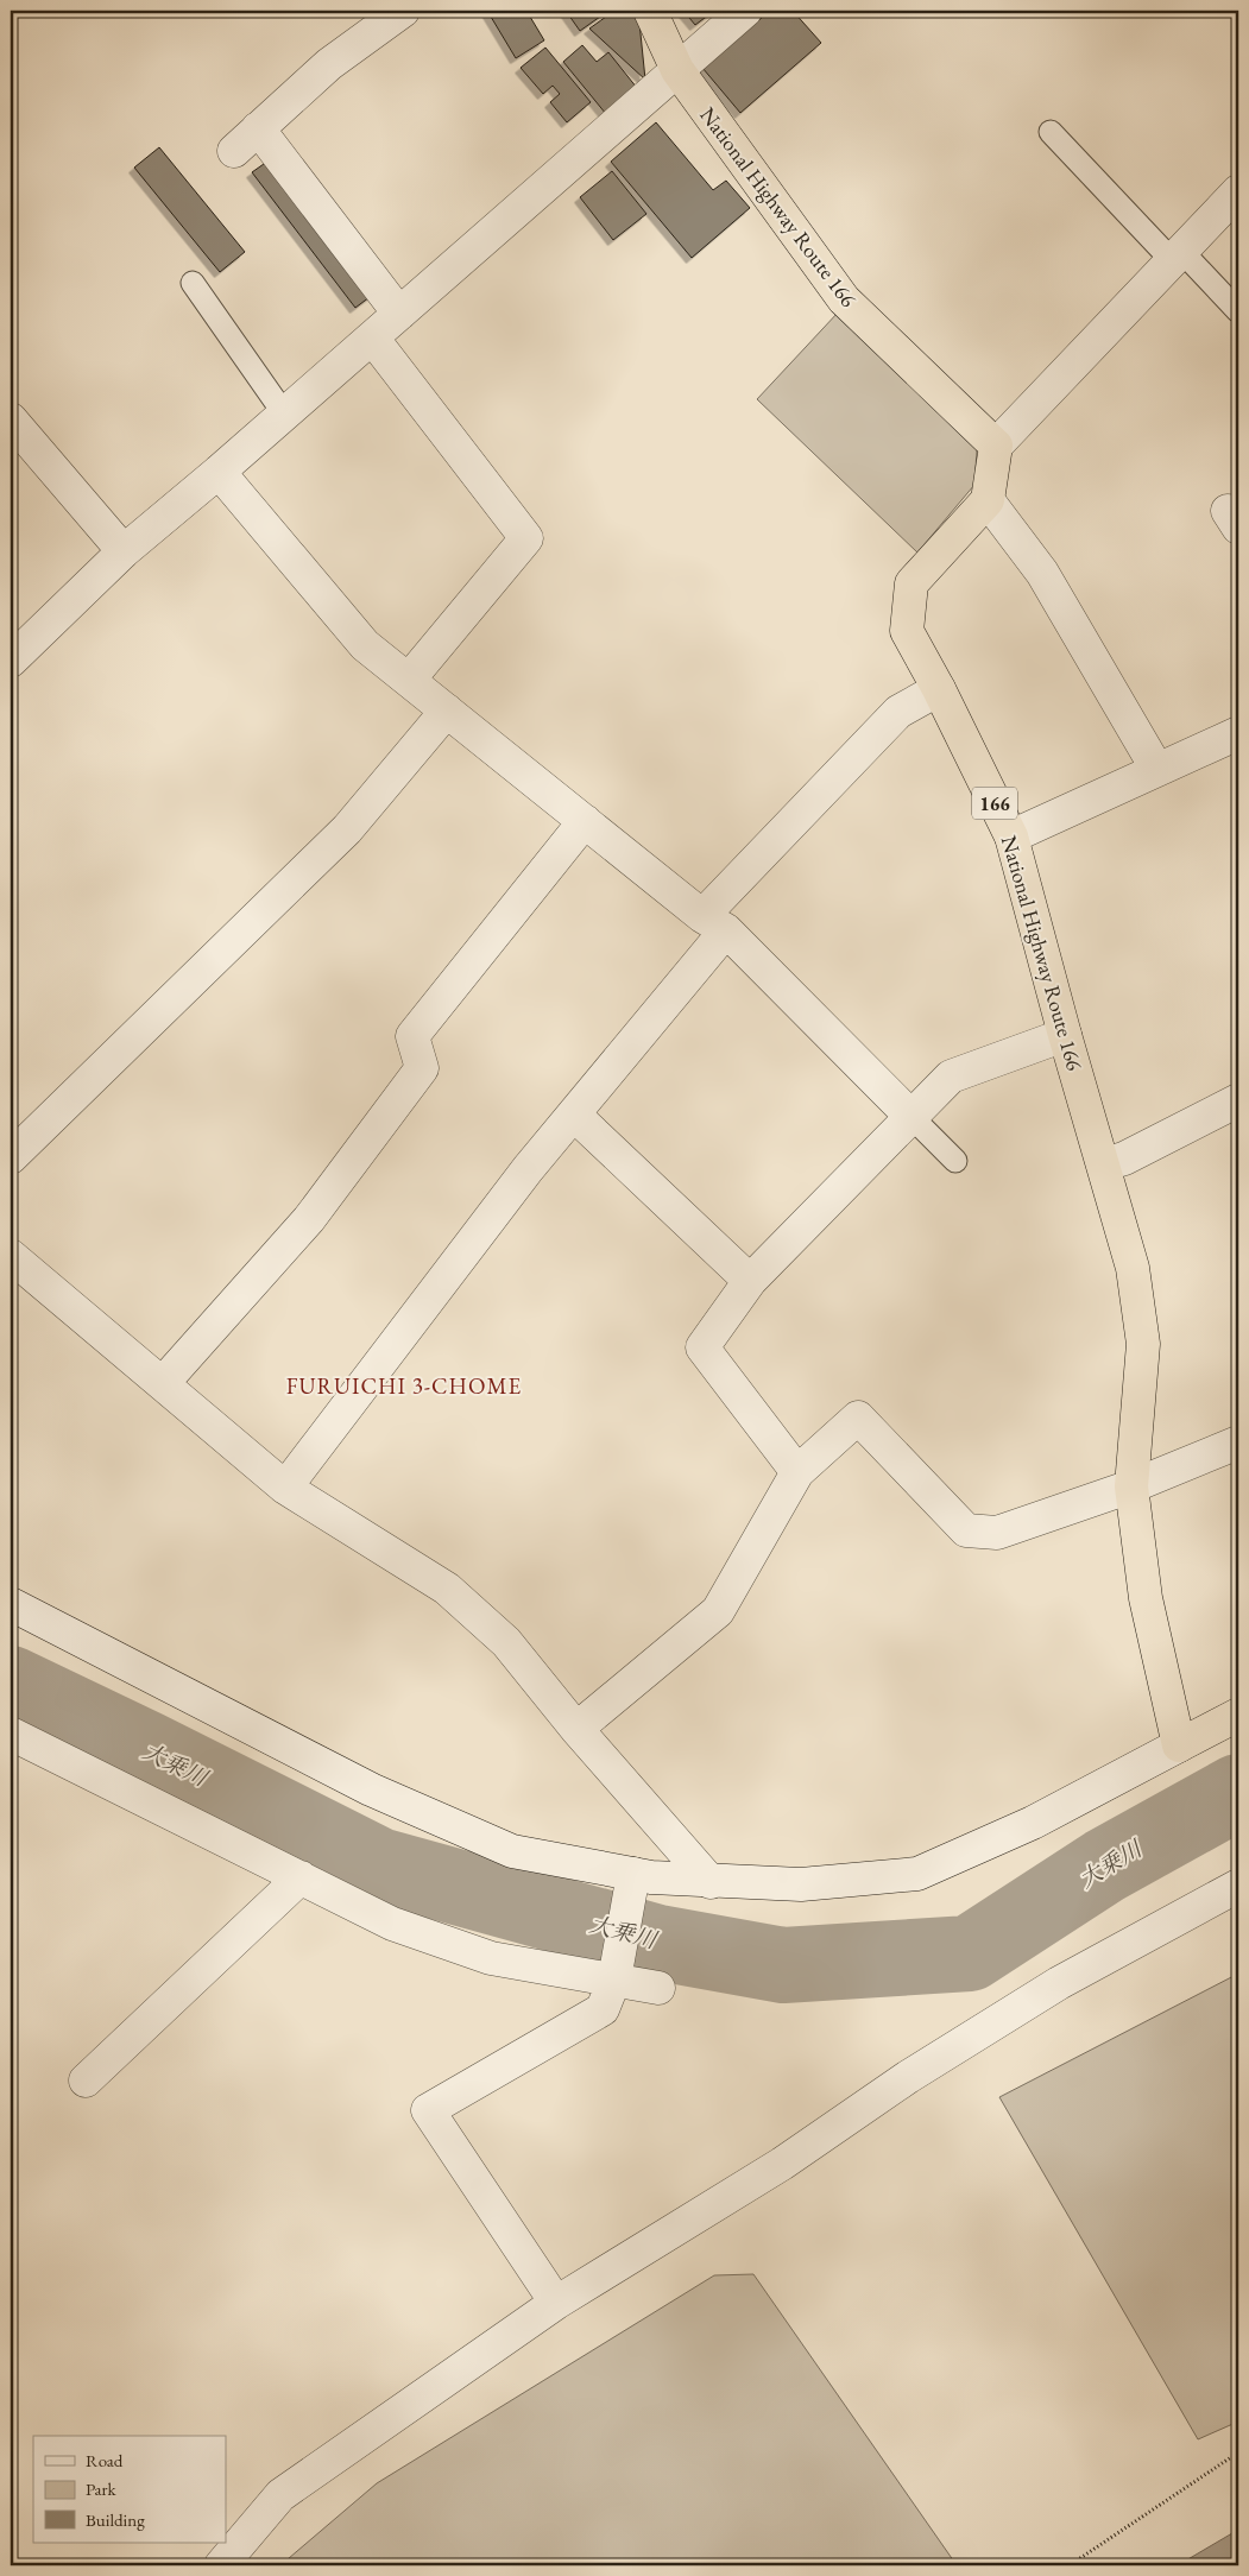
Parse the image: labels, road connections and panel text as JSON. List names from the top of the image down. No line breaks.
{"streets":{"highway":["National Highway Route 166","166"]},"districts":["FURUICHI 3-CHOME"],"water":["大乗川"],"legend":["Road","Park","Building"]}
